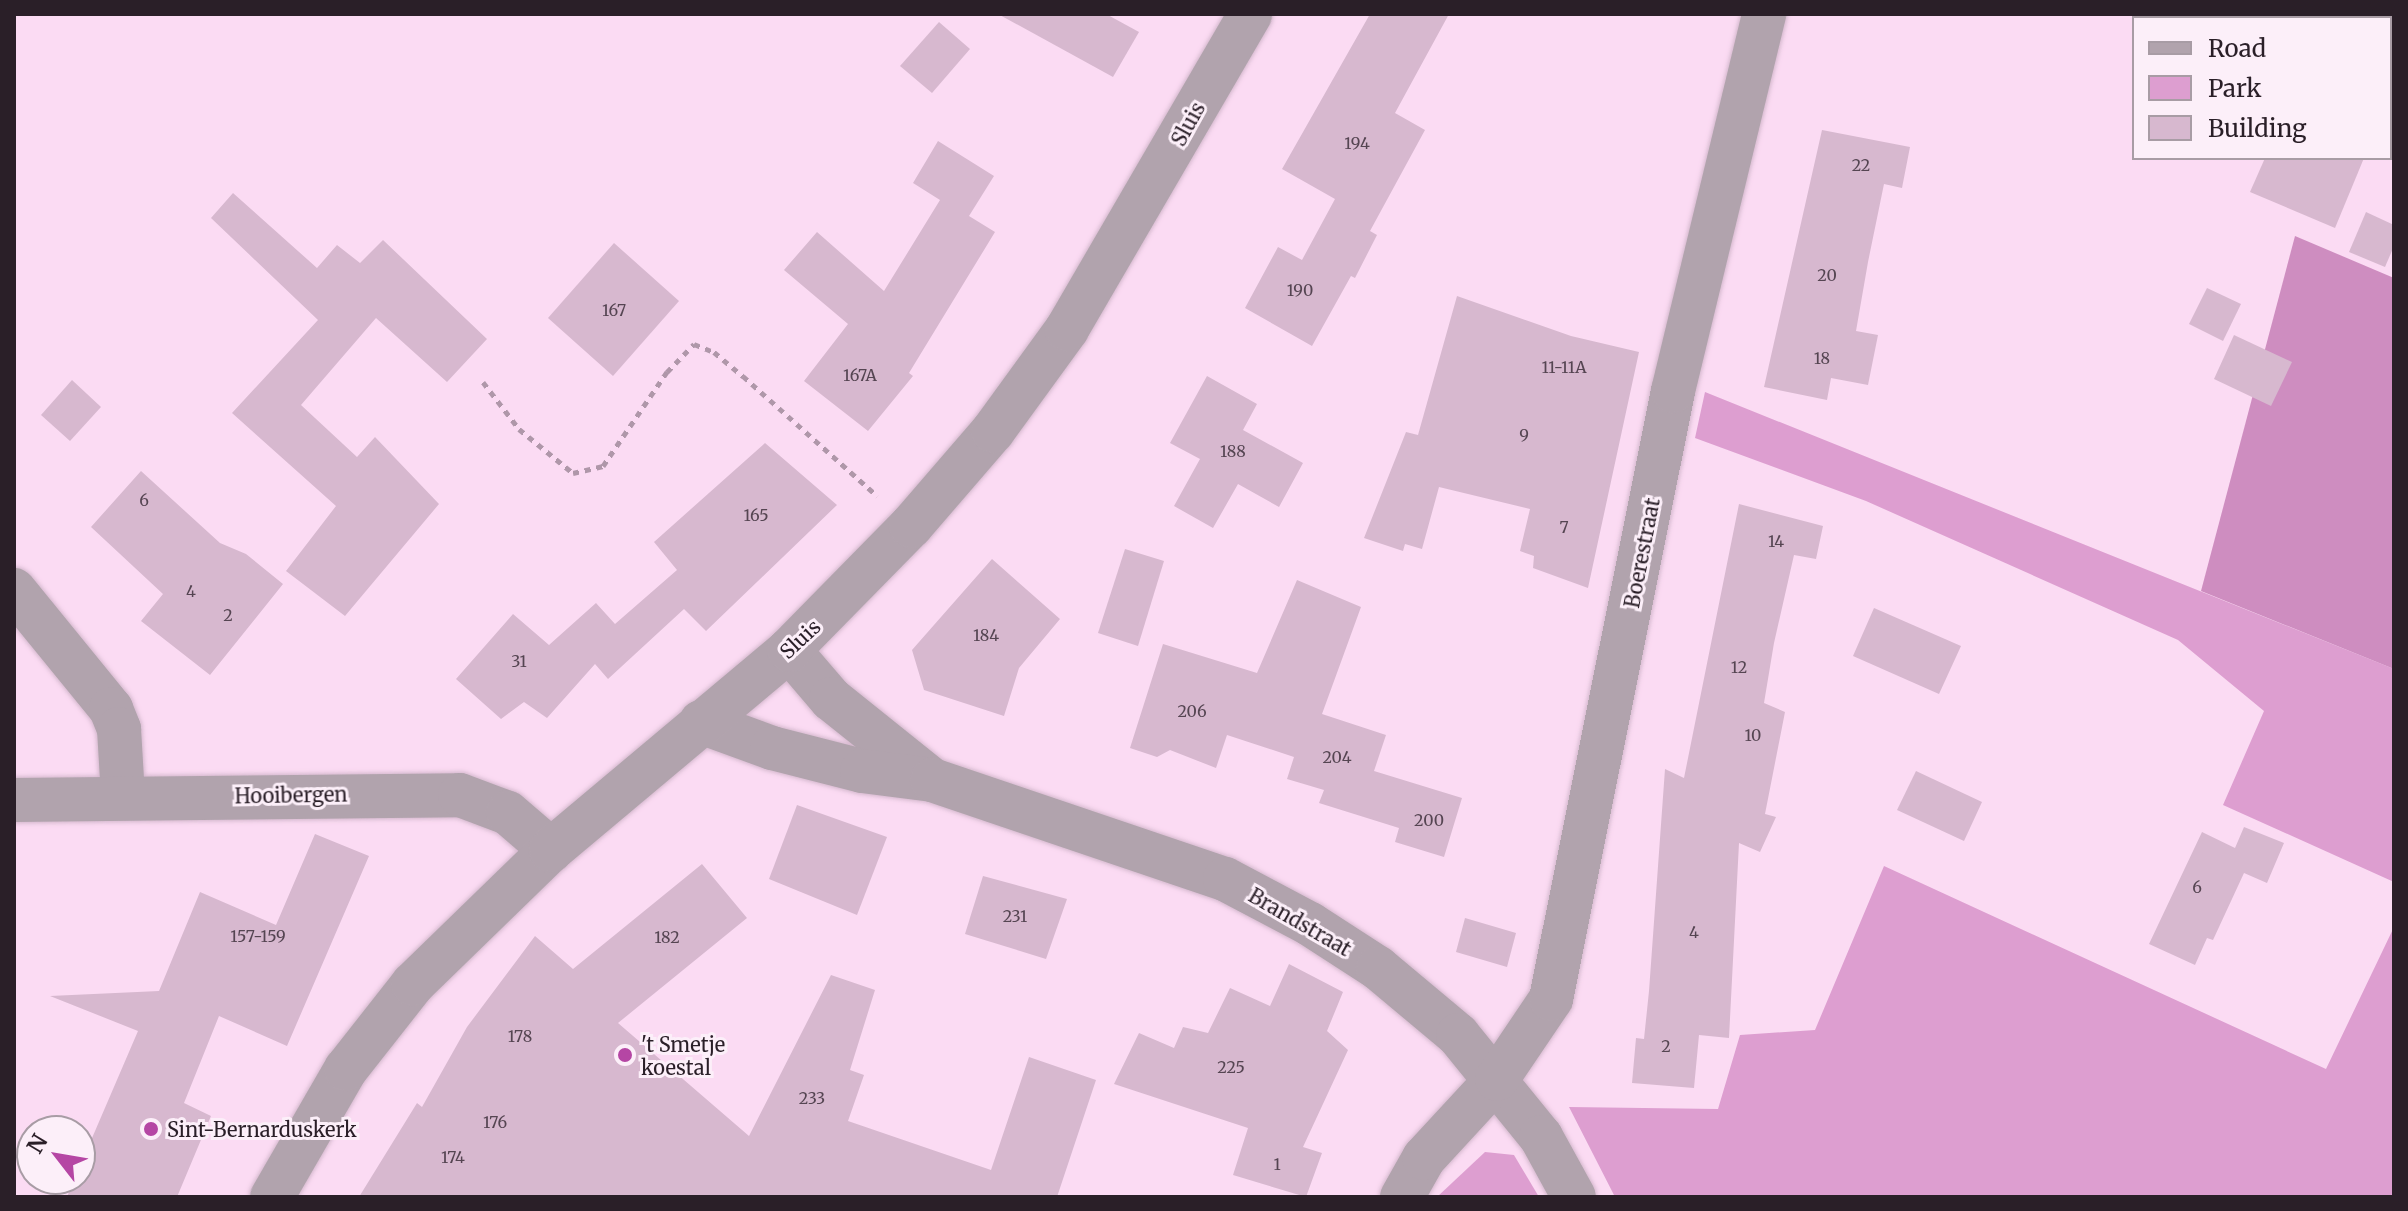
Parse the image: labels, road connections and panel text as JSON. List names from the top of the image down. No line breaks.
{"streets":{"street":["Sluis","Boerestraat","Hooibergen","Brandstraat"]},"crossings":[["Sluis","Hooibergen"],["Sluis","Brandstraat"],["Boerestraat","Brandstraat"]],"places":["'t Smetje koestal","Sint-Bernarduskerk"],"house_numbers":["194","22","20","190","167","18","11-11A","167A","9","188","6","165","7","14","4","2","184","31","12","206","10","204","200","6","231","4","157-159","182","178","2","225","233","176","174","1"],"legend":["Road","Park","Building"],"north":"top left"}
